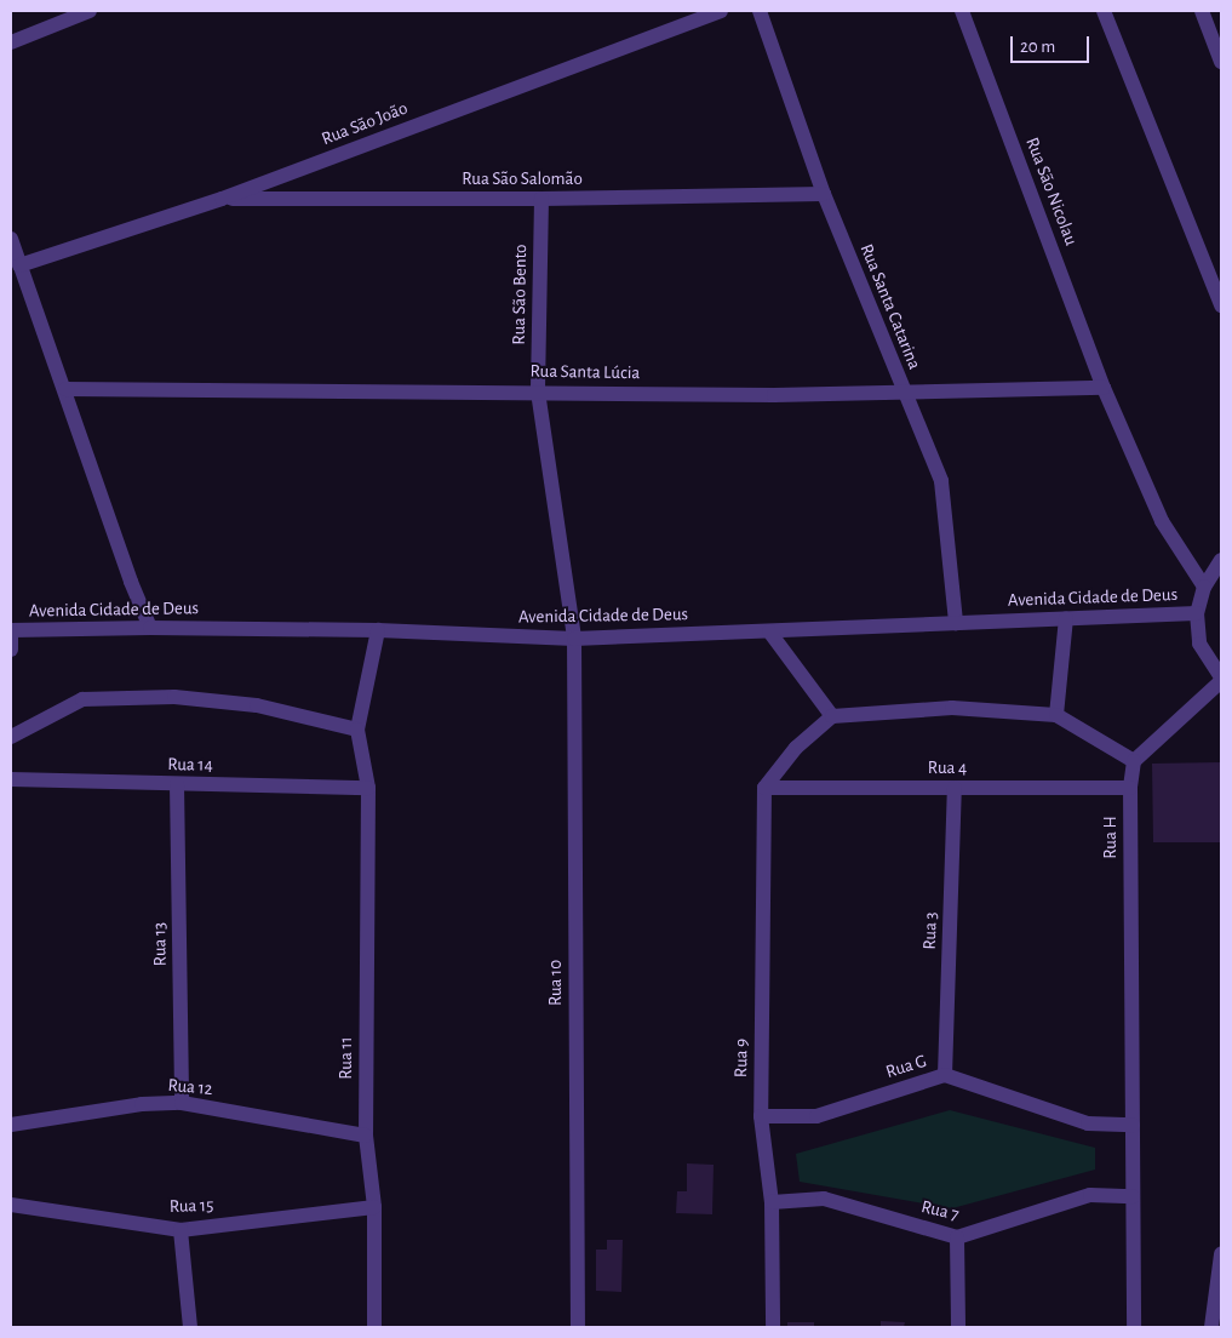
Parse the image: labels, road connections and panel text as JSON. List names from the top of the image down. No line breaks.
{"streets":{"street":["Rua São João","Rua São Salomão","Rua São Nicolau","Rua São Bento","Rua Santa Catarina","Rua Santa Lúcia","Avenida Cidade de Deus","Rua 14","Rua 4","Rua H","Rua 3","Rua 13","Rua 10","Rua 11","Rua 9","Rua G","Rua 12","Rua 15","Rua 7"]},"crossings":[["Rua São João","Rua São Salomão"],["Rua São Salomão","Rua São Bento"],["Rua São Salomão","Rua Santa Catarina"],["Rua São Nicolau","Rua Santa Lúcia"],["Rua São Bento","Rua Santa Lúcia"],["Rua São Bento","Avenida Cidade de Deus"],["Rua São Bento","Rua 10"],["Rua Santa Catarina","Rua Santa Lúcia"],["Rua Santa Catarina","Avenida Cidade de Deus"],["Avenida Cidade de Deus","Rua 10"],["Rua 14","Rua 13"],["Rua 14","Rua 11"],["Rua 4","Rua H"],["Rua 4","Rua 3"],["Rua 4","Rua 9"],["Rua H","Rua G"],["Rua H","Rua 7"],["Rua 3","Rua G"],["Rua 13","Rua 12"],["Rua 11","Rua 12"],["Rua 11","Rua 15"],["Rua 9","Rua G"],["Rua 9","Rua 7"]],"scale_bar":"20 m"}
